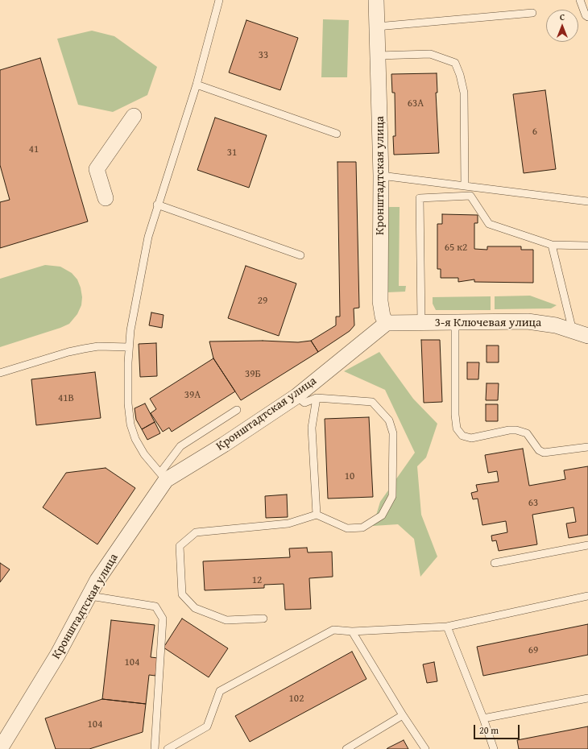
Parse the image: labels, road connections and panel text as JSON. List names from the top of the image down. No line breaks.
{"streets":{"street":["Кронштадтская улица","3-я Ключевая улица"]},"crossings":[["Кронштадтская улица","3-я Ключевая улица"]],"house_numbers":["33","63А","6","41","31","65 к2","29","39Б","39А","41В","10","63","12","69","104","102","104"],"scale_bar":"20 m","north":"top"}
